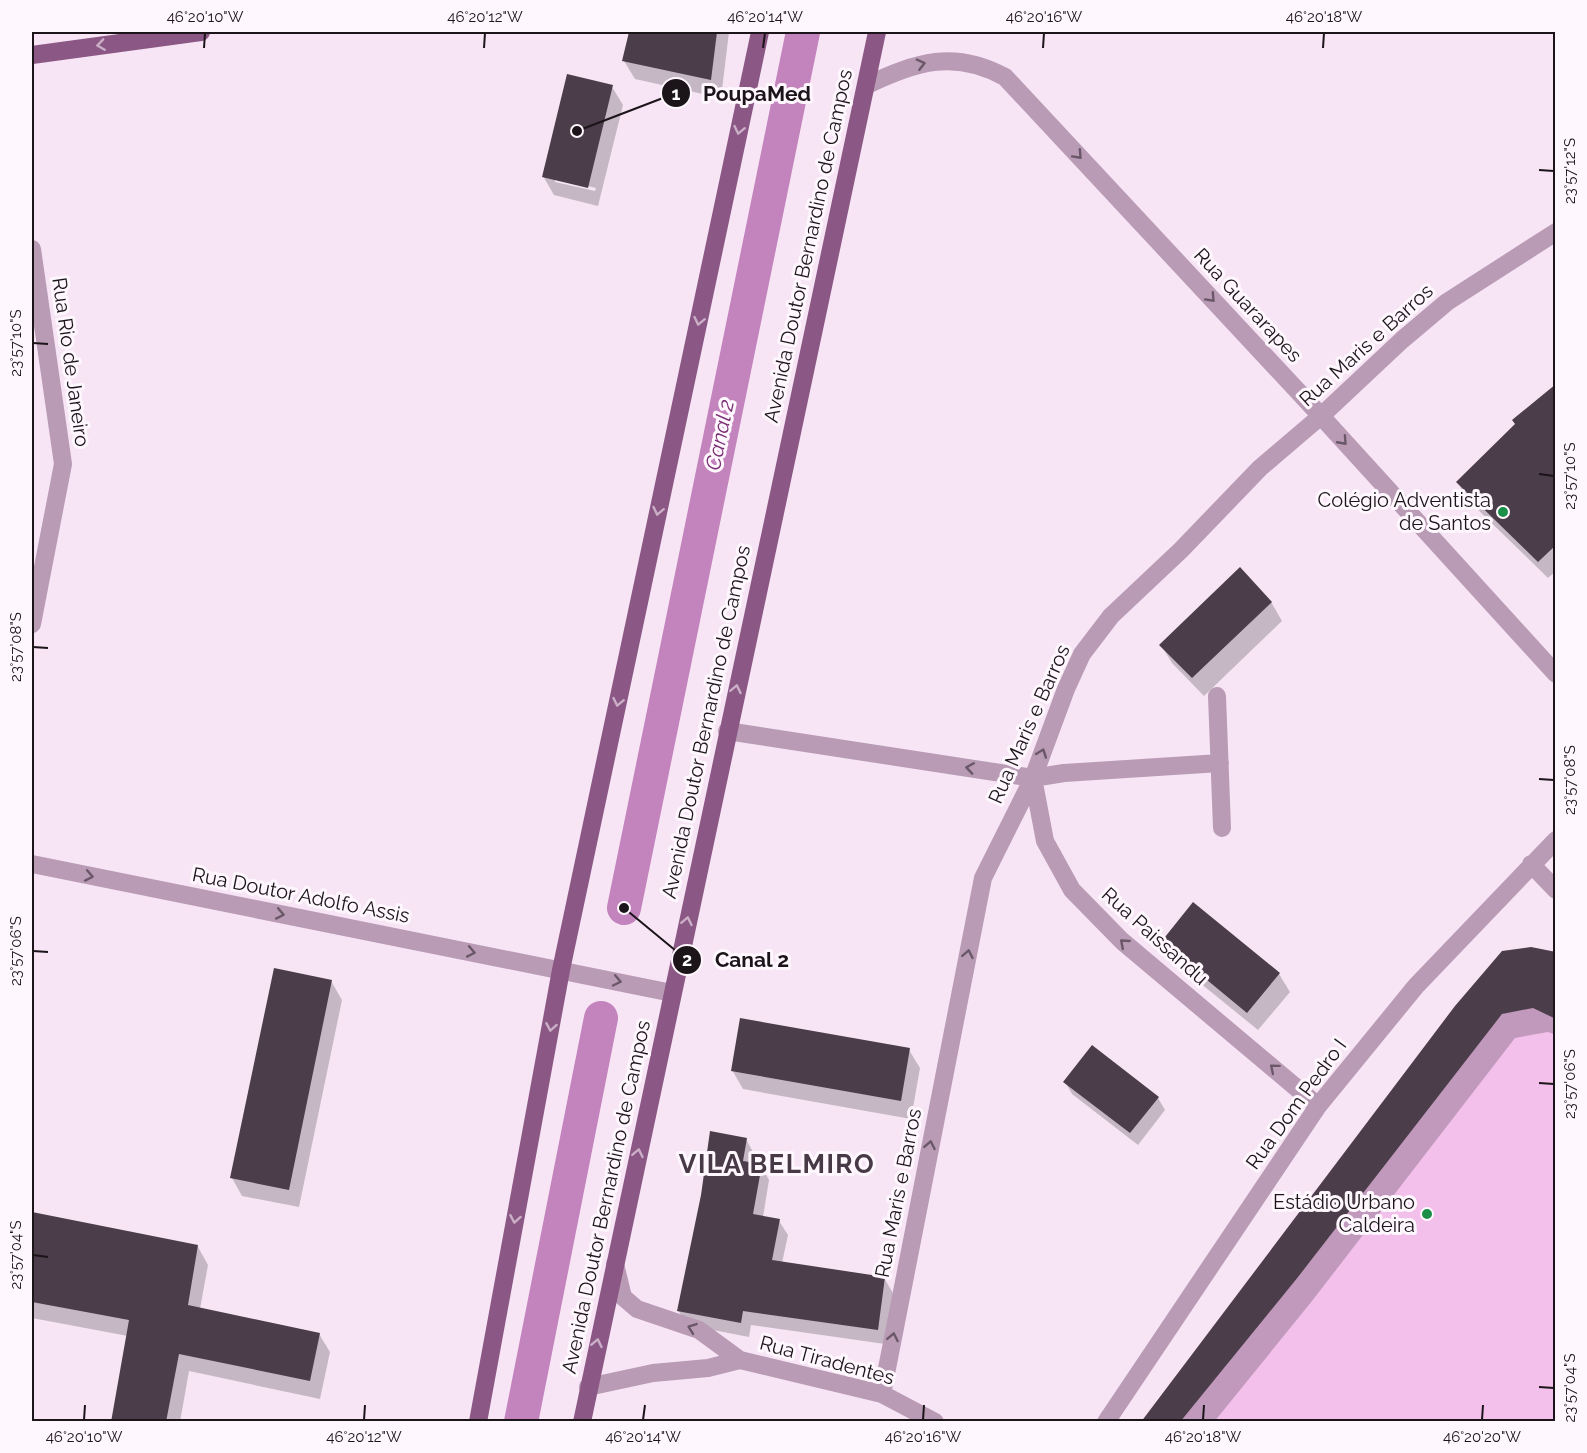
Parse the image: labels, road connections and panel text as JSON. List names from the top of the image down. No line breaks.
{"streets":{"main road":["Avenida Doutor Bernardino de Campos"],"street":["Rua Guararapes","Rua Maris e Barros","Rua Rio de Janeiro","Rua Doutor Adolfo Assis","Rua Paissandu","Rua Dom Pedro I","Rua Tiradentes"]},"crossings":[["Avenida Doutor Bernardino de Campos","Rua Guararapes"],["Avenida Doutor Bernardino de Campos","Rua Doutor Adolfo Assis"],["Avenida Doutor Bernardino de Campos","Rua Tiradentes"],["Rua Guararapes","Rua Maris e Barros"],["Rua Maris e Barros","Rua Paissandu"],["Rua Maris e Barros","Rua Tiradentes"],["Rua Paissandu","Rua Dom Pedro I"]],"one_way":["Rua Guararapes","Rua Maris e Barros","Rua Doutor Adolfo Assis","Rua Paissandu"],"districts":["VILA BELMIRO"],"water":["Canal 2"],"places":["PoupaMed","Colégio Adventista de Santos","Canal 2","Estádio Urbano Caldeira"],"coordinates":["46°20'10\"W","46°20'12\"W","46°20'14\"W","46°20'16\"W","46°20'18\"W","23°57'12\"S","23°57'10\"S","23°57'08\"S","23°57'06\"S","23°57'04\"S","46°20'20\"W"]}
